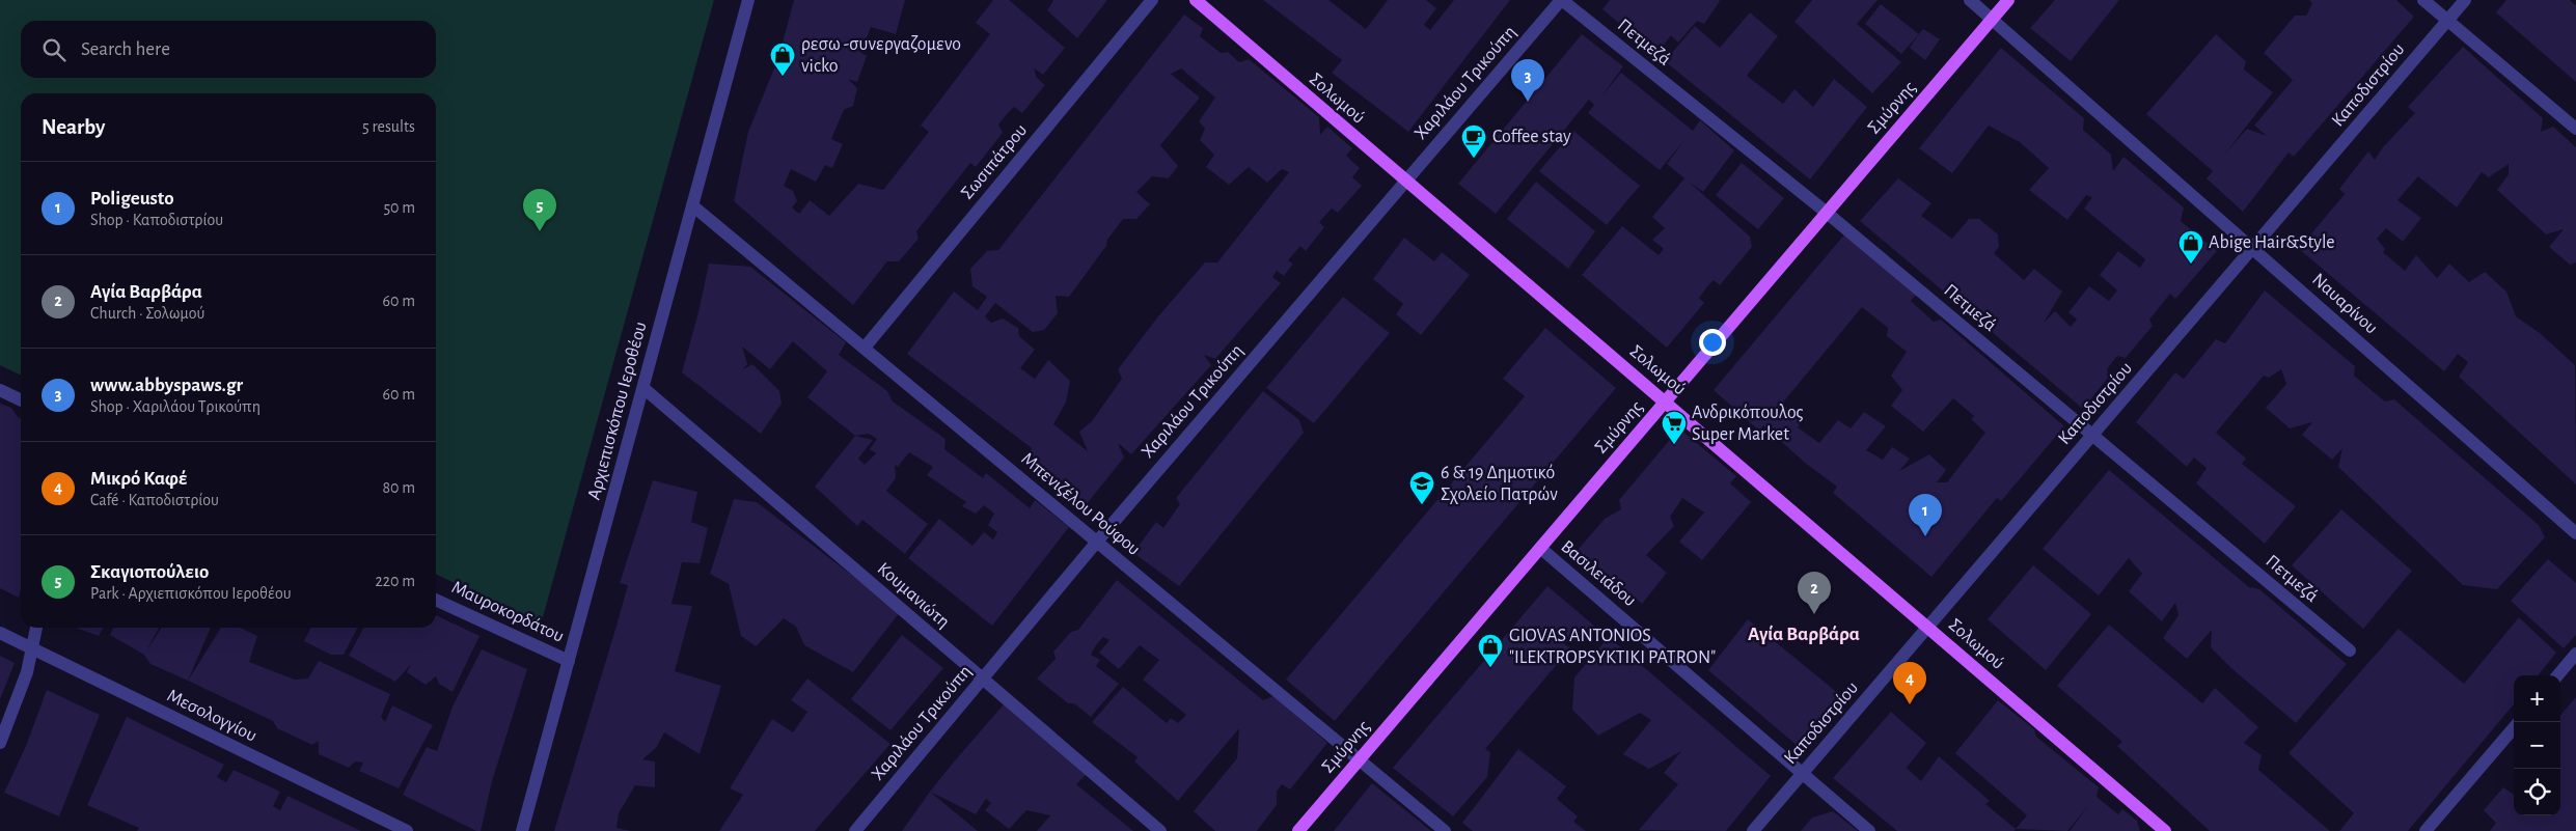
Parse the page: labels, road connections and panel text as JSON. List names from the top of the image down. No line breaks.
{"streets":{"main road":["Σολωμού","Σμύρνης"],"street":["Πετμεζά","Χαριλάου Τρικούπη","Καποδιστρίου","Σωσιπάτρου","Ναυαρίνου","Αρχιεπισκόπου Ιεροθέου","Μπενιζέλου Ρούφου","Βασιλειάδου","Κουμανιώτη","Μαυροκορδάτου","Μεσολογγίου"]},"crossings":[["Πετμεζά","Χαριλάου Τρικούπη"],["Πετμεζά","Καποδιστρίου"],["Πετμεζά","Σμύρνης"],["Χαριλάου Τρικούπη","Σολωμού"],["Χαριλάου Τρικούπη","Μπενιζέλου Ρούφου"],["Χαριλάου Τρικούπη","Κουμανιώτη"],["Καποδιστρίου","Σολωμού"],["Καποδιστρίου","Ναυαρίνου"],["Καποδιστρίου","Βασιλειάδου"],["Σολωμού","Σμύρνης"],["Σμύρνης","Ναυαρίνου"],["Σμύρνης","Μπενιζέλου Ρούφου"],["Σμύρνης","Βασιλειάδου"],["Σωσιπάτρου","Μπενιζέλου Ρούφου"],["Αρχιεπισκόπου Ιεροθέου","Μπενιζέλου Ρούφου"],["Αρχιεπισκόπου Ιεροθέου","Κουμανιώτη"],["Αρχιεπισκόπου Ιεροθέου","Μαυροκορδάτου"]],"districts":["Αγία Βαρβάρα"],"places":{"shop":["ρεσω -συνεργαζομενο vicko","Abige Hair&Style","GIOVAS ANTONIOS \"ILEKTROPSYKTIKI PATRON\""],"cafe":["Coffee stay"],"supermarket":["Ανδρικόπουλος Super Market"],"school or university":["6 & 19 Δημοτικό Σχολείο Πατρών"]},"page":{"search":"Search here","pins":["3","5","1","2","4"],"heading":["Nearby","5 results"],"list":[{"mark":"1","name":"Poligeusto","note":"Shop · Καποδιστρίου","value":"50 m"},{"mark":"2","name":"Αγία Βαρβάρα","note":"Church · Σολωμού","value":"60 m"},{"mark":"3","name":"www.abbyspaws.gr","note":"Shop · Χαριλάου Τρικούπη","value":"60 m"},{"mark":"4","name":"Μικρό Καφέ","note":"Café · Καποδιστρίου","value":"80 m"},{"mark":"5","name":"Σκαγιοπούλειο","note":"Park · Αρχιεπισκόπου Ιεροθέου","value":"220 m"}],"map_buttons":["+","−"]}}
